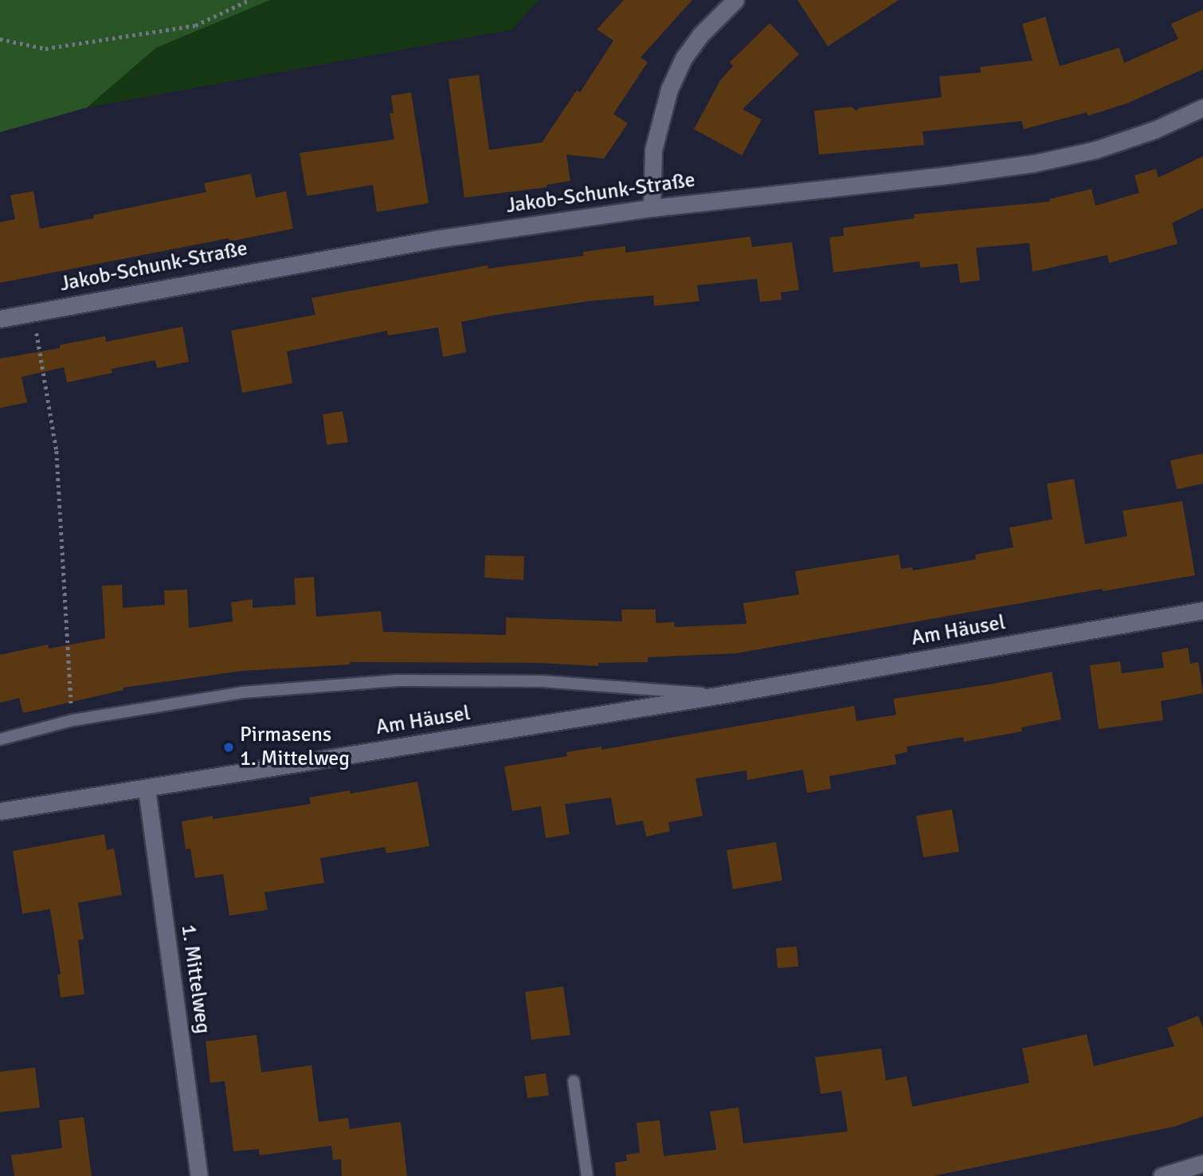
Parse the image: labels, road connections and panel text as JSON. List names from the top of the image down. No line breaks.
{"streets":{"street":["Jakob-Schunk-Straße","Am Häusel","1. Mittelweg"]},"crossings":[["Am Häusel","1. Mittelweg"]],"places":["Pirmasens 1. Mittelweg"]}
